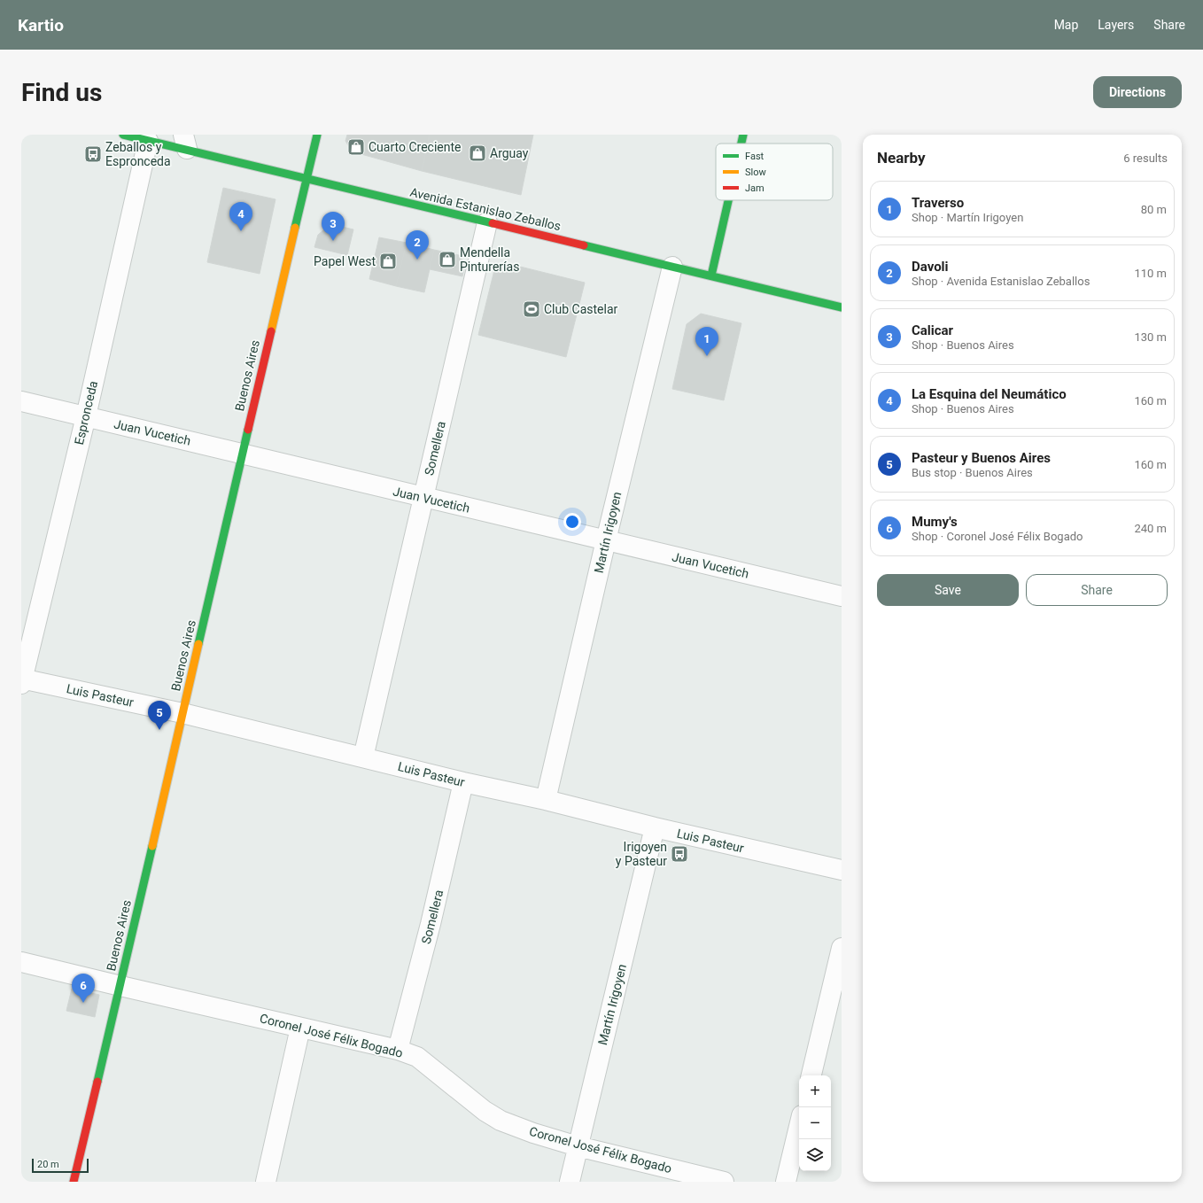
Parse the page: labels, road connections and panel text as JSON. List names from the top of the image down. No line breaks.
{"streets":{"street":["Avenida Estanislao Zeballos","Buenos Aires","Espronceda","Juan Vucetich","Somellera","Martín Irigoyen","Luis Pasteur","Coronel José Félix Bogado"]},"crossings":[["Avenida Estanislao Zeballos","Buenos Aires"],["Avenida Estanislao Zeballos","Espronceda"],["Avenida Estanislao Zeballos","Somellera"],["Avenida Estanislao Zeballos","Martín Irigoyen"],["Buenos Aires","Juan Vucetich"],["Buenos Aires","Luis Pasteur"],["Buenos Aires","Coronel José Félix Bogado"],["Espronceda","Juan Vucetich"],["Espronceda","Luis Pasteur"],["Juan Vucetich","Somellera"],["Juan Vucetich","Martín Irigoyen"],["Somellera","Luis Pasteur"],["Somellera","Coronel José Félix Bogado"],["Martín Irigoyen","Luis Pasteur"],["Martín Irigoyen","Coronel José Félix Bogado"]],"places":{"shop":["Cuarto Creciente","Arguay","Mendella Pinturerías","Papel West"],"bus stop":["Zeballos y Espronceda","Irigoyen y Pasteur"],"sports":["Club Castelar"]},"legend":["Fast","Slow","Jam"],"scale_bar":"20 m","page":{"header":"Kartio","nav":["Map","Layers","Share"],"buttons":["Directions",["Save","Share"]],"title":"Find us","heading":["Nearby","6 results"],"list":[{"mark":"1","name":"Traverso","note":"Shop · Martín Irigoyen","value":"80 m"},{"mark":"2","name":"Davoli","note":"Shop · Avenida Estanislao Zeballos","value":"110 m"},{"mark":"3","name":"Calicar","note":"Shop · Buenos Aires","value":"130 m"},{"mark":"4","name":"La Esquina del Neumático","note":"Shop · Buenos Aires","value":"160 m"},{"mark":"5","name":"Pasteur y Buenos Aires","note":"Bus stop · Buenos Aires","value":"160 m"},{"mark":"6","name":"Mumy's","note":"Shop · Coronel José Félix Bogado","value":"240 m"}],"pins":["4","3","2","1","5","6"],"map_buttons":["+","−"],"scale":"20 m"}}
